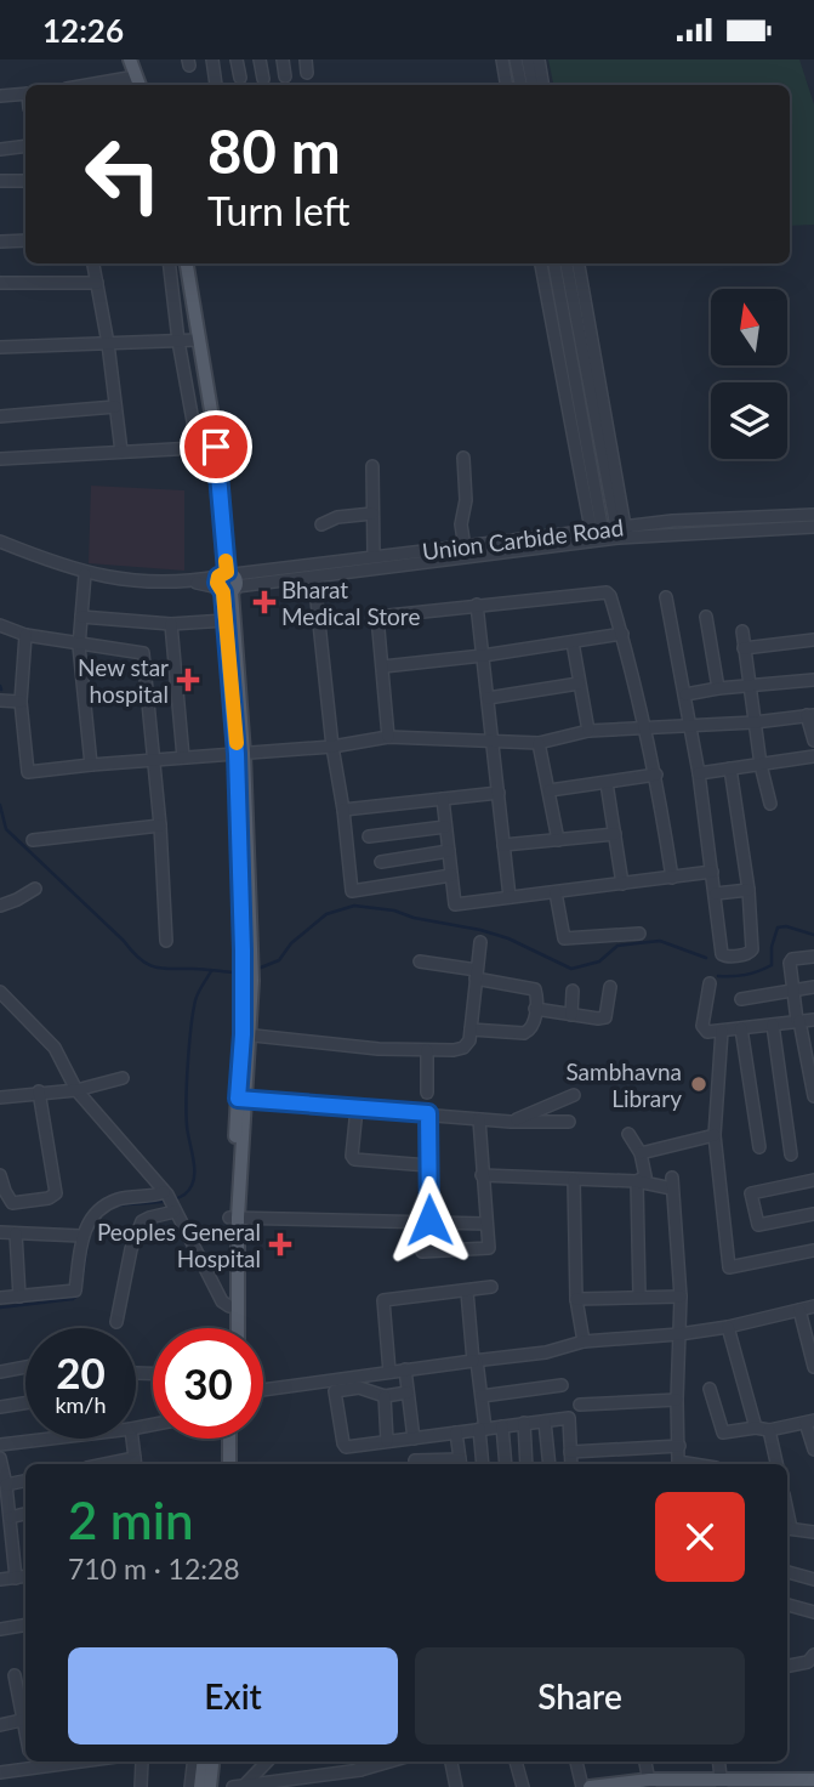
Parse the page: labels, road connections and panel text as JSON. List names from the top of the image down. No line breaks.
{"streets":{"street":["Union Carbide Road"]},"places":{"health":["Bharat Medical Store","New star hospital","Peoples General Hospital"],"other":["Sambhavna Library"]},"north":"top","page":{"status":"12:26","turn":["80 m","Turn left"],"speed":"20 km/h","limit":"30","heading":["2 min","710 m · 12:28"],"buttons":["Exit","Share"]}}
